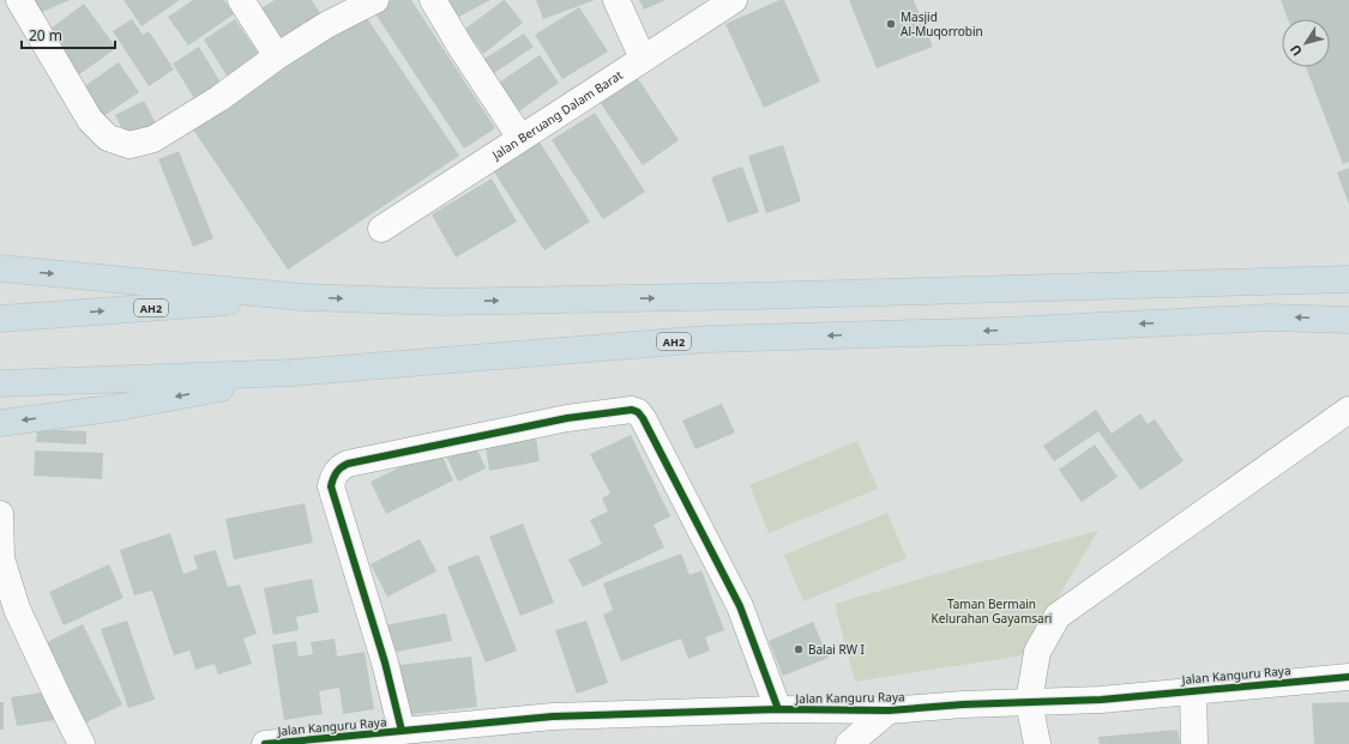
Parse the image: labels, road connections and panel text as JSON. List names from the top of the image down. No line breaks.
{"streets":{"highway":["AH2"],"street":["Jalan Beruang Dalam Barat","Jalan Kanguru Raya"]},"parks":["Taman Bermain Kelurahan Gayamsari"],"places":["Masjid Al-Muqorrobin","Balai RW I"],"scale_bar":"20 m","north":"bottom left"}
